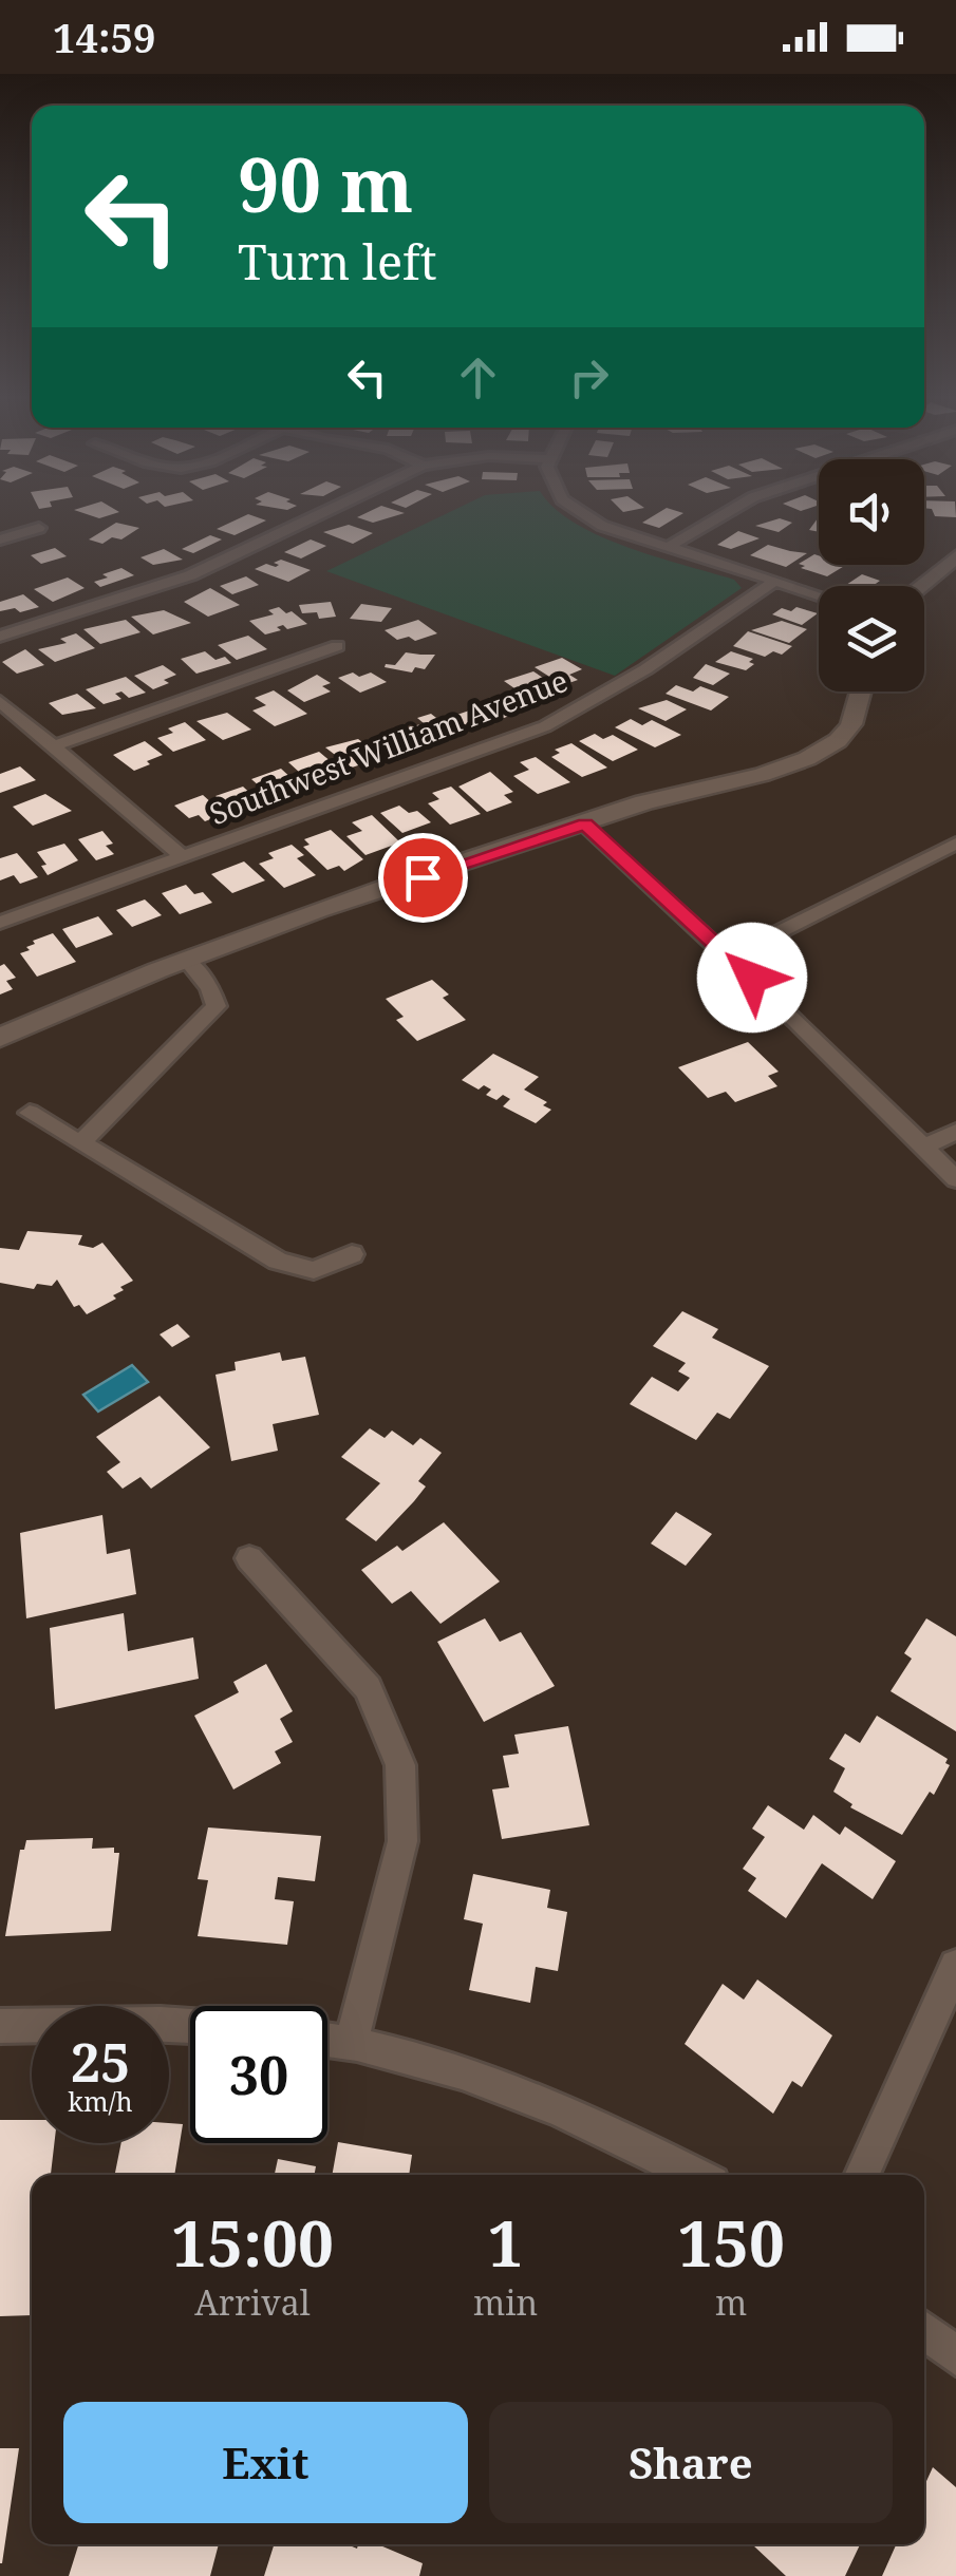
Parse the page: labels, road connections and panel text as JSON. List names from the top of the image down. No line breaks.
{"streets":{"street":["Southwest William Avenue"]},"page":{"status":"14:59","turn":["90 m","Turn left"],"speed":"25 km/h","limit":"30","eta":["15:00","Arrival","1","min","150","m"],"buttons":["Exit","Share"]}}
